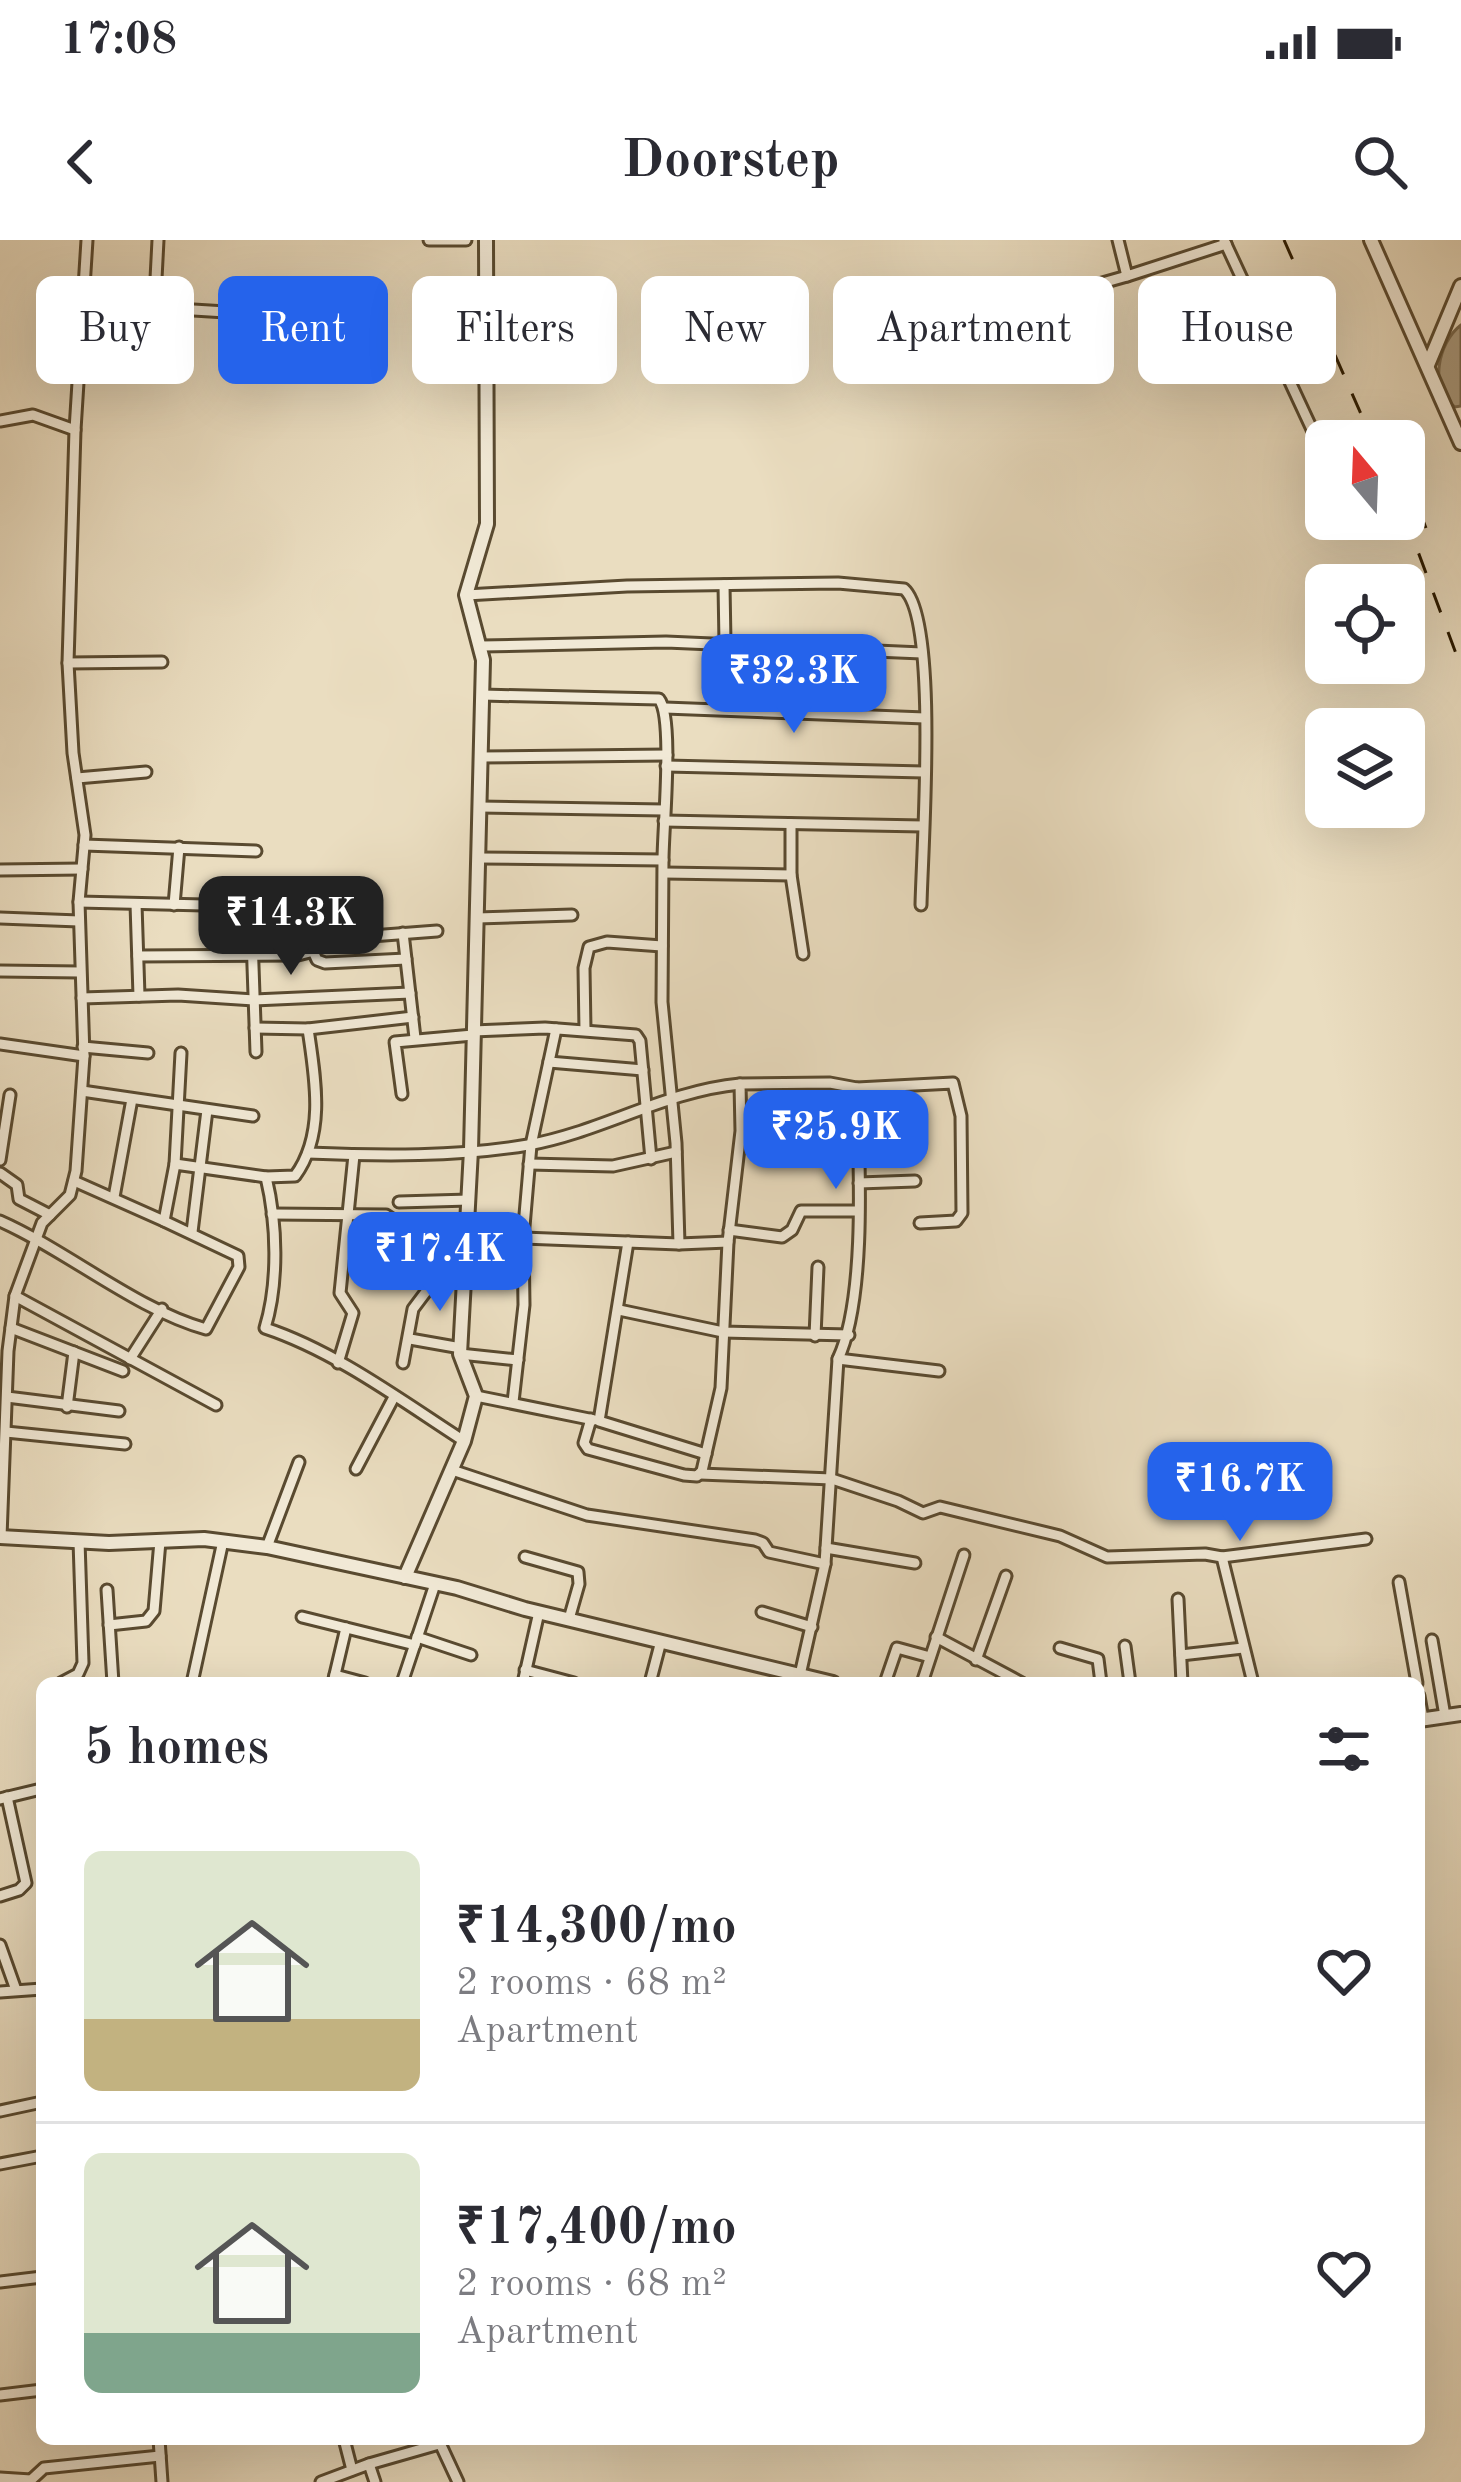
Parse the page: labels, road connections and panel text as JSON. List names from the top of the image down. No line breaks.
{"north":"top","page":{"status":"17:08","header":"Doorstep","chip":["Buy","Rent","Filters","New","Apartment","House"],"price":["₹32.3K","₹14.3K","₹25.9K","₹17.4K","₹16.7K"],"heading":"5 homes","list":[{"name":"₹14,300/mo","note":"2 rooms · 68 m² · Apartment"},{"name":"₹17,400/mo","note":"2 rooms · 68 m² · Apartment"}]}}
